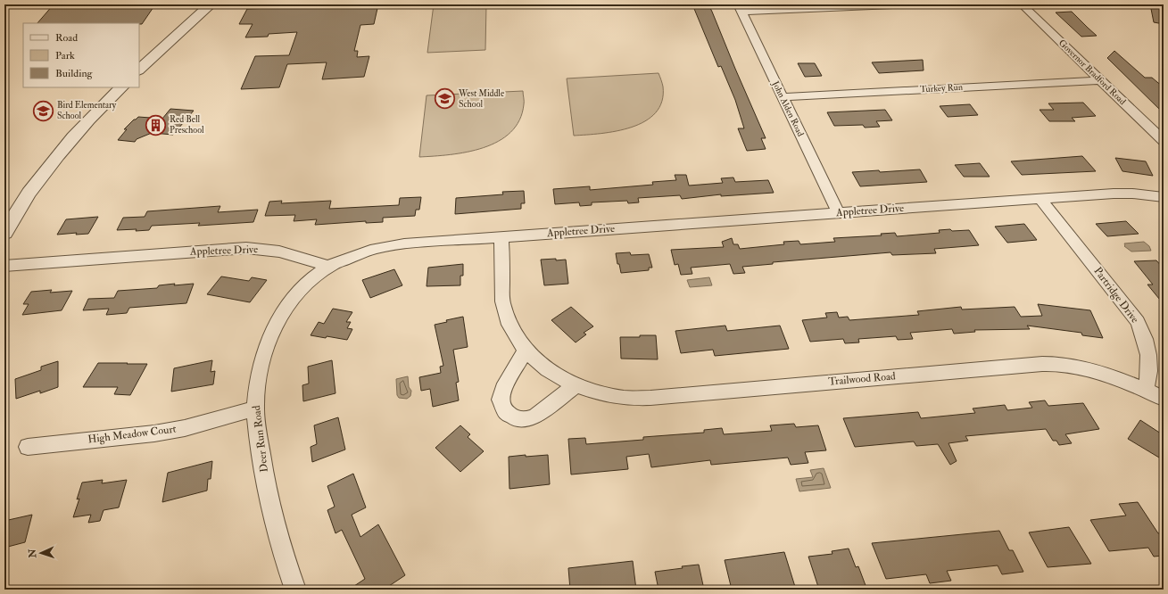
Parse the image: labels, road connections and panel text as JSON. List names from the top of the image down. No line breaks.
{"streets":{"street":["Governor Bradford Road","Turkey Run","John Alden Road","Appletree Drive","Partridge Drive","Trailwood Road","High Meadow Court","Deer Run Road"]},"crossings":[["Governor Bradford Road","Turkey Run"],["Turkey Run","John Alden Road"],["John Alden Road","Appletree Drive"],["Appletree Drive","Partridge Drive"],["Appletree Drive","Trailwood Road"],["Appletree Drive","Deer Run Road"],["Partridge Drive","Trailwood Road"],["High Meadow Court","Deer Run Road"]],"places":{"school or university":["West Middle School","Bird Elementary School"],"building":["Red Bell Preschool"]},"legend":["Road","Park","Building"],"north":"left"}
